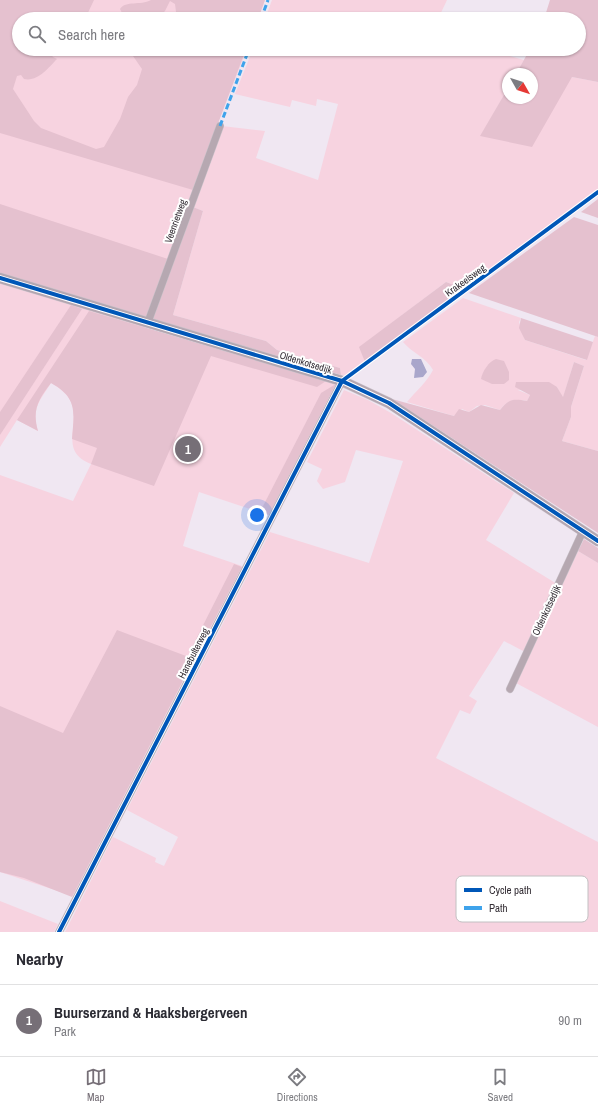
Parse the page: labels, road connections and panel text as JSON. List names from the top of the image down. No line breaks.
{"streets":{"street":["Veenrietweg","Oldenkotsedijk","Hanebulterweg"],"cycle path":["Krakeelsweg"]},"crossings":[["Veenrietweg","Oldenkotsedijk"],["Oldenkotsedijk","Hanebulterweg"]],"legend":["Cycle path","Path"],"north":"bottom right","page":{"search":"Search here","pins":"1","heading":"Nearby","list":[{"mark":"1","name":"Buurserzand & Haaksbergerveen","note":"Park","value":"90 m"}],"nav":["Map","Directions","Saved"]}}
